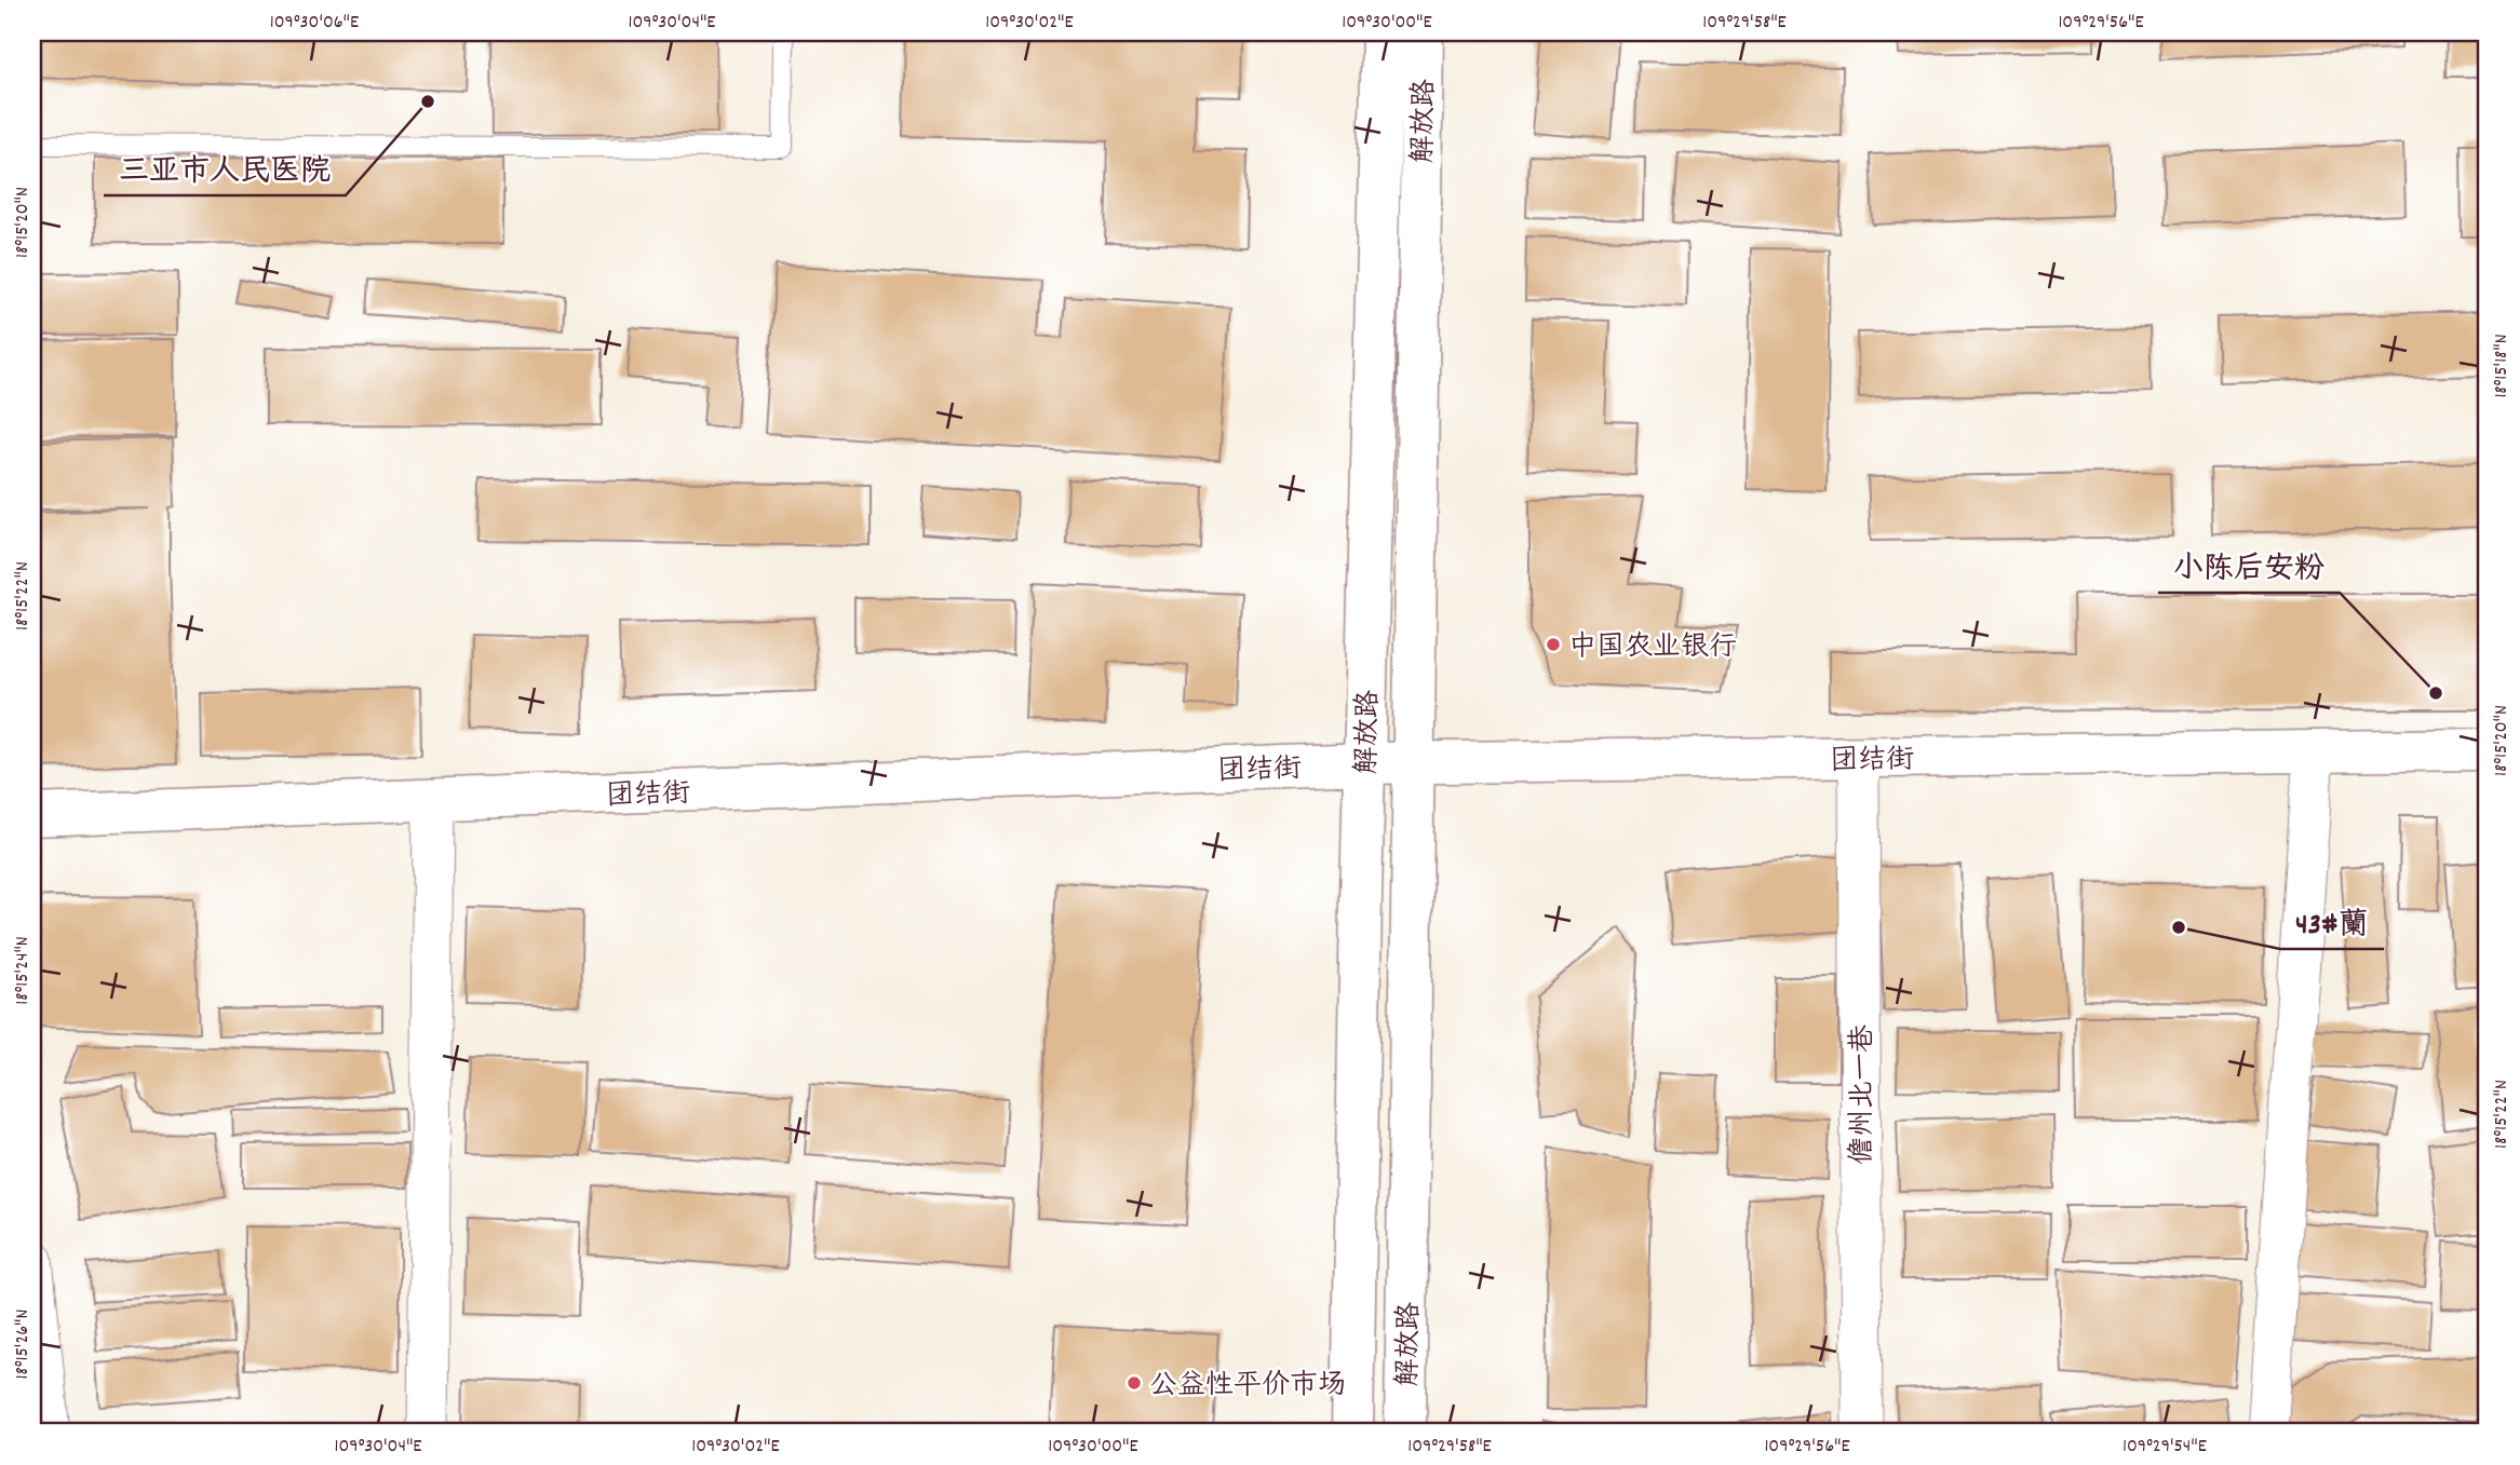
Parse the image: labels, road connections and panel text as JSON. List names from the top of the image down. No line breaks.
{"streets":{"main road":["解放路","团结街"],"street":["儋州北一巷"]},"crossings":[["解放路","团结街"],["团结街","儋州北一巷"]],"places":["三亚市人民医院","中国农业银行","小陈后安粉","43#蘭","公益性平价市场"],"coordinates":["109°30'06\"E","109°30'04\"E","109°30'02\"E","109°30'00\"E","109°29'58\"E","109°29'56\"E","18°15'20\"N","18°15'18\"N","18°15'22\"N","18°15'24\"N","18°15'26\"N","109°29'54\"E"]}
